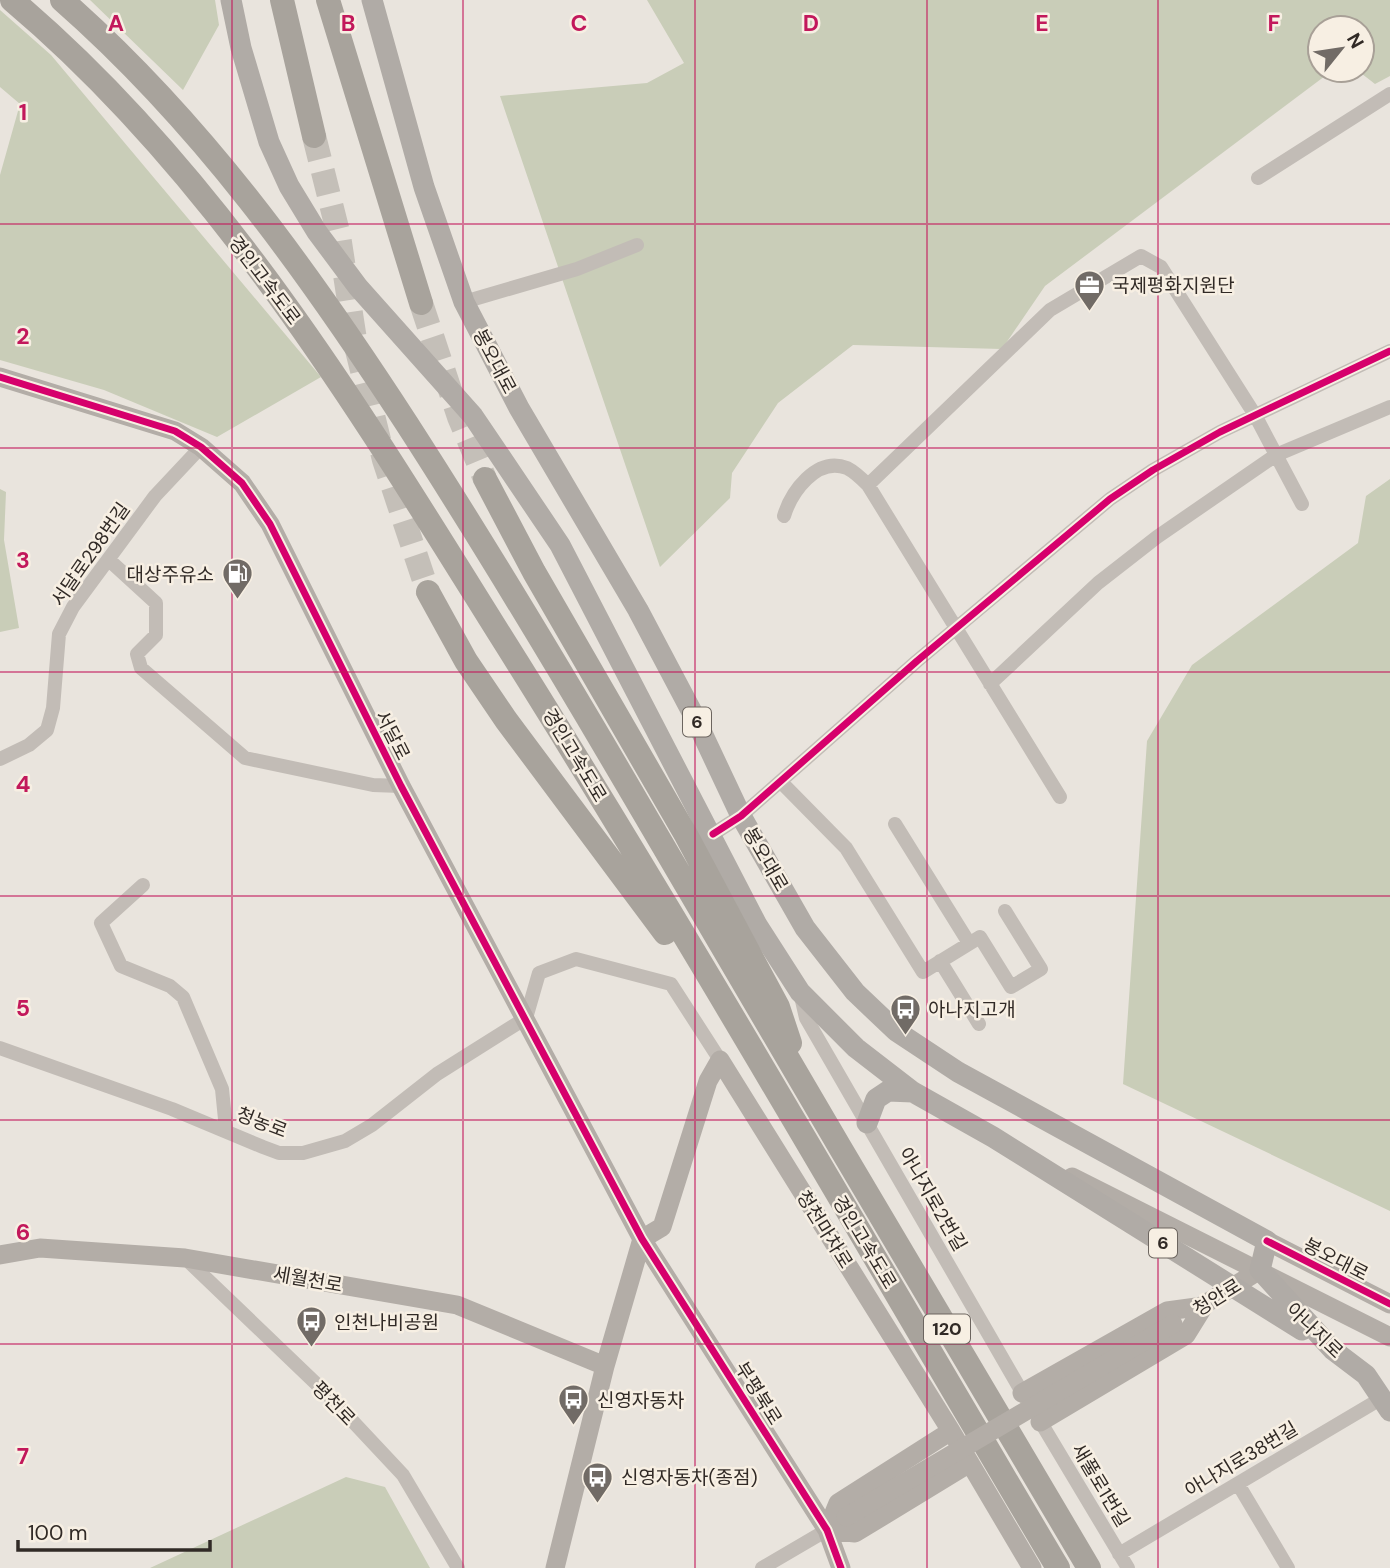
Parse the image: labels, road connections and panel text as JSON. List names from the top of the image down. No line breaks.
{"streets":{"highway":["경인고속도로","120"],"main road":["봉오대로","6","아나지로"],"street":["서달로298번길","서달로","청농로","아나지로2번길","청천마차로","세월천로","청안로","부평북로","평천로","아나지로38번길","새풀로1번길"]},"crossings":[["봉오대로","아나지로2번길"],["봉오대로","청안로"],["봉오대로","아나지로"],["서달로298번길","서달로"],["서달로","청농로"],["서달로","부평북로"],["아나지로2번길","새풀로1번길"],["세월천로","평천로"],["청안로","아나지로"],["청안로","부평북로"],["아나지로","아나지로38번길"],["아나지로38번길","새풀로1번길"]],"places":{"office":["국제평화지원단"],"fuel station":["대상주유소"],"bus stop":["아나지고개","인천나비공원","신영자동차","신영자동차(종점)"]},"scale_bar":"100 m","north":"top right","grid":{"columns":["A","B","C","D","E","F"],"rows":["1","2","3","4","5","6","7"]}}
